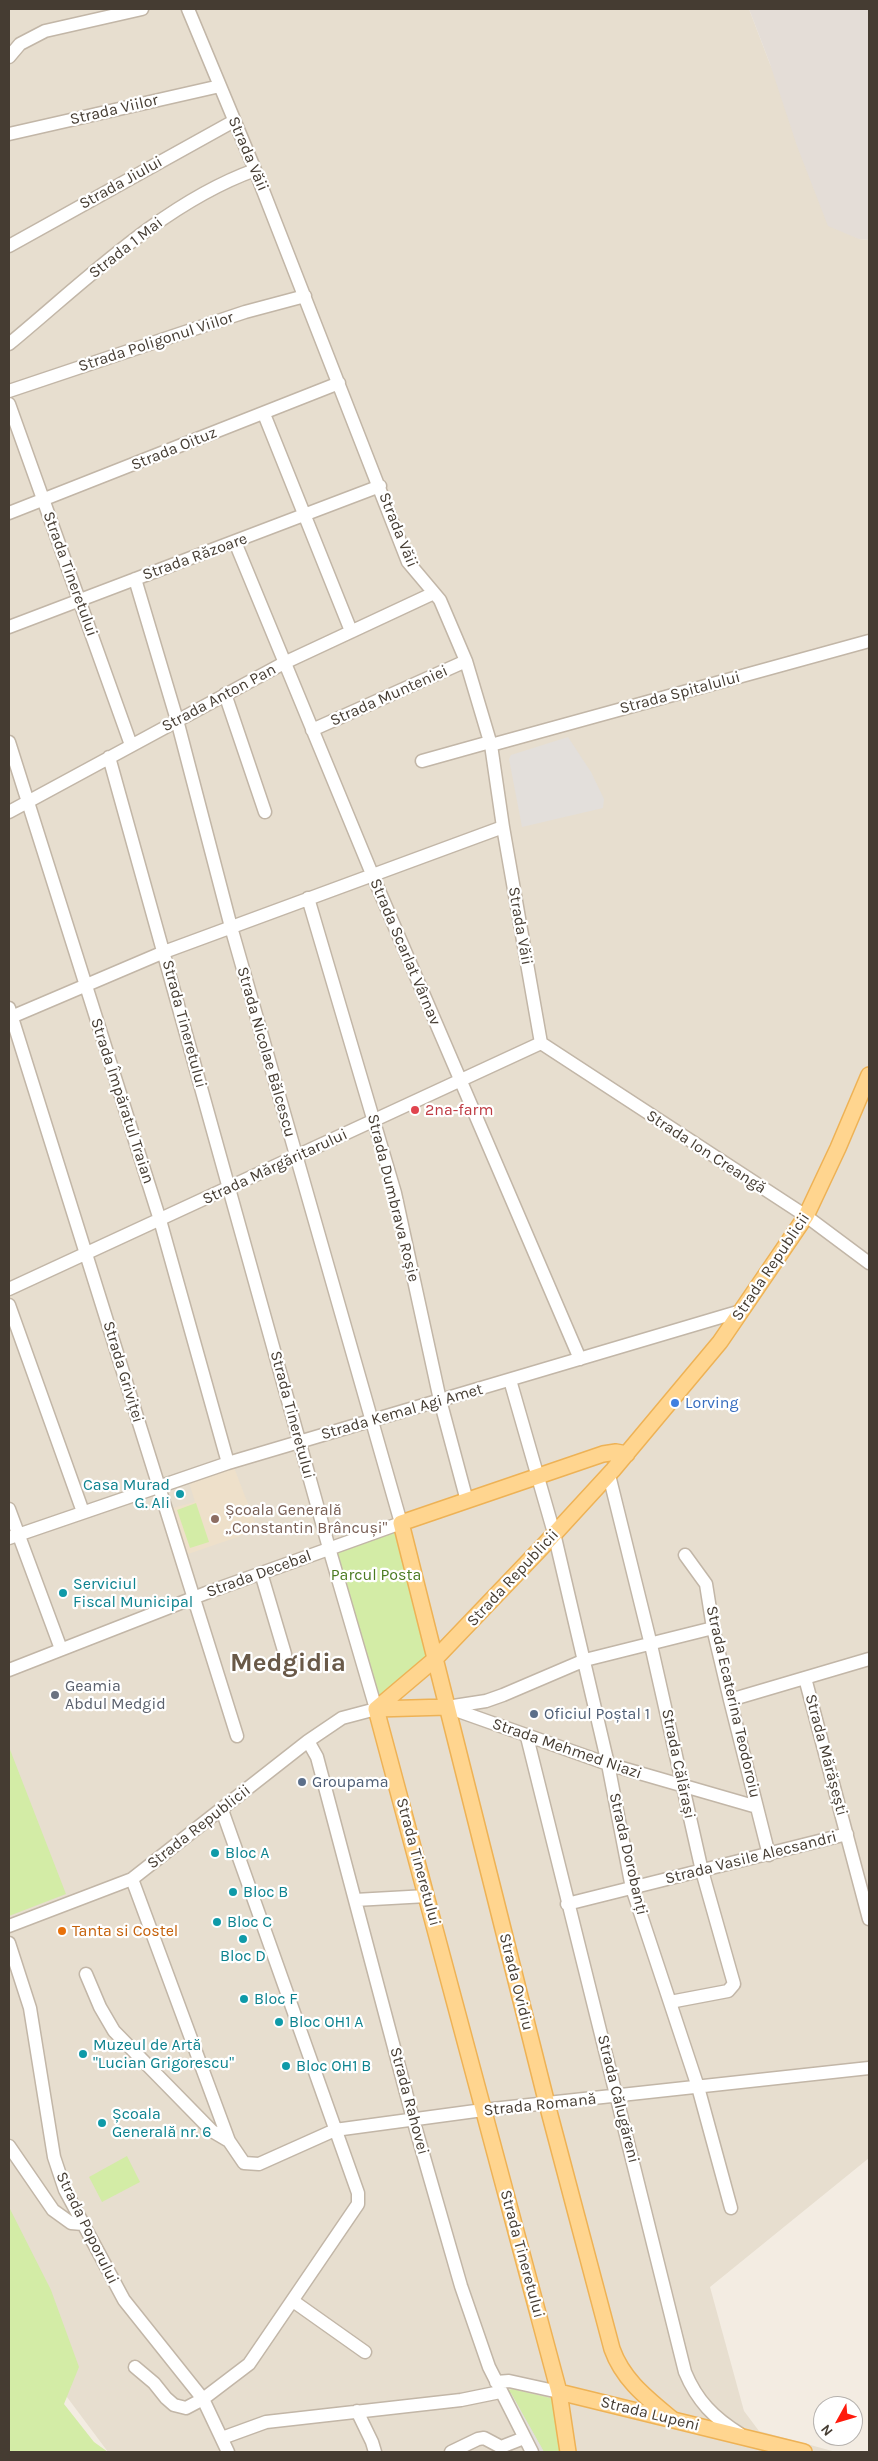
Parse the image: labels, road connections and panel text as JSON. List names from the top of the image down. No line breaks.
{"streets":{"main road":["Strada Tineretului","Strada Republicii","Strada Decebal","Strada Mehmed Niazi","Strada Ovidiu","Strada Lupeni"],"street":["Strada Viilor","Strada Văii","Strada Jiului","Strada 1 Mai","Strada Poligonul Viilor","Strada Oituz","Strada Răzoare","Strada Spitalului","Strada Munteniei","Strada Anton Pan","Strada Scarlat Vârnav","Strada Nicolae Bălcescu","Strada Împăratul Traian","Strada Ion Creangă","Strada Mărgăritarului","Strada Dumbrava Roșie","Strada Griviței","Strada Kemal Agi Amet","Strada Ecaterina Teodoroiu","Strada Mărășești","Strada Călărași","Strada Dorobanți","Strada Vasile Alecsandri","Strada Călugăreni","Strada Rahovei","Strada Romană","Strada Poporului"]},"crossings":[["Strada Viilor","Strada Văii"],["Strada Văii","Strada Jiului"],["Strada Văii","Strada 1 Mai"],["Strada Văii","Strada Poligonul Viilor"],["Strada Văii","Strada Oituz"],["Strada Văii","Strada Răzoare"],["Strada Văii","Strada Spitalului"],["Strada Văii","Strada Munteniei"],["Strada Văii","Strada Anton Pan"],["Strada Văii","Strada Ion Creangă"],["Strada Văii","Strada Mărgăritarului"],["Strada Oituz","Strada Tineretului"],["Strada Răzoare","Strada Tineretului"],["Strada Răzoare","Strada Scarlat Vârnav"],["Strada Răzoare","Strada Nicolae Bălcescu"],["Strada Tineretului","Strada Anton Pan"],["Strada Tineretului","Strada Mărgăritarului"],["Strada Tineretului","Strada Republicii"],["Strada Tineretului","Strada Kemal Agi Amet"],["Strada Tineretului","Strada Decebal"],["Strada Tineretului","Strada Mehmed Niazi"],["Strada Tineretului","Strada Romană"],["Strada Tineretului","Strada Lupeni"],["Strada Munteniei","Strada Scarlat Vârnav"],["Strada Anton Pan","Strada Scarlat Vârnav"],["Strada Anton Pan","Strada Nicolae Bălcescu"],["Strada Anton Pan","Strada Împăratul Traian"],["Strada Scarlat Vârnav","Strada Mărgăritarului"],["Strada Scarlat Vârnav","Strada Kemal Agi Amet"],["Strada Nicolae Bălcescu","Strada Mărgăritarului"],["Strada Nicolae Bălcescu","Strada Kemal Agi Amet"],["Strada Nicolae Bălcescu","Strada Decebal"],["Strada Nicolae Bălcescu","Strada Ovidiu"],["Strada Împăratul Traian","Strada Mărgăritarului"],["Strada Împăratul Traian","Strada Kemal Agi Amet"],["Strada Ion Creangă","Strada Mărgăritarului"],["Strada Ion Creangă","Strada Republicii"],["Strada Mărgăritarului","Strada Dumbrava Roșie"],["Strada Mărgăritarului","Strada Griviței"],["Strada Dumbrava Roșie","Strada Kemal Agi Amet"],["Strada Dumbrava Roșie","Strada Decebal"],["Strada Republicii","Strada Kemal Agi Amet"],["Strada Republicii","Strada Decebal"],["Strada Republicii","Strada Mehmed Niazi"],["Strada Republicii","Strada Călărași"],["Strada Republicii","Strada Dorobanți"],["Strada Republicii","Strada Ovidiu"],["Strada Republicii","Strada Rahovei"],["Strada Griviței","Strada Kemal Agi Amet"],["Strada Griviței","Strada Decebal"],["Strada Kemal Agi Amet","Strada Dorobanți"],["Strada Decebal","Strada Dorobanți"],["Strada Decebal","Strada Ovidiu"],["Strada Ecaterina Teodoroiu","Strada Mehmed Niazi"],["Strada Ecaterina Teodoroiu","Strada Vasile Alecsandri"],["Strada Mehmed Niazi","Strada Călărași"],["Strada Mehmed Niazi","Strada Dorobanți"],["Strada Mehmed Niazi","Strada Ovidiu"],["Strada Mehmed Niazi","Strada Călugăreni"],["Strada Mărășești","Strada Vasile Alecsandri"],["Strada Călărași","Strada Dorobanți"],["Strada Călărași","Strada Vasile Alecsandri"],["Strada Dorobanți","Strada Vasile Alecsandri"],["Strada Dorobanți","Strada Romană"],["Strada Vasile Alecsandri","Strada Călugăreni"],["Strada Ovidiu","Strada Romană"],["Strada Ovidiu","Strada Lupeni"],["Strada Călugăreni","Strada Romană"],["Strada Călugăreni","Strada Lupeni"],["Strada Rahovei","Strada Romană"],["Strada Rahovei","Strada Lupeni"],["Strada Poporului","Strada Lupeni"]],"districts":["Medgidia"],"parks":["Parcul Posta"],"places":["2na-farm","Lorving","Casa Murad G. Ali","Școala Generală „Constantin Brâncuși\"","Serviciul Fiscal Municipal","Geamia Abdul Medgid","Oficiul Poștal 1","Groupama","Bloc A","Bloc B","Bloc C","Tanta si Costel","Bloc D","Bloc F","Bloc OH1 A","Muzeul de Artă \"Lucian Grigorescu\"","Bloc OH1 B","Școala Generală nr. 6"],"north":"bottom left"}
